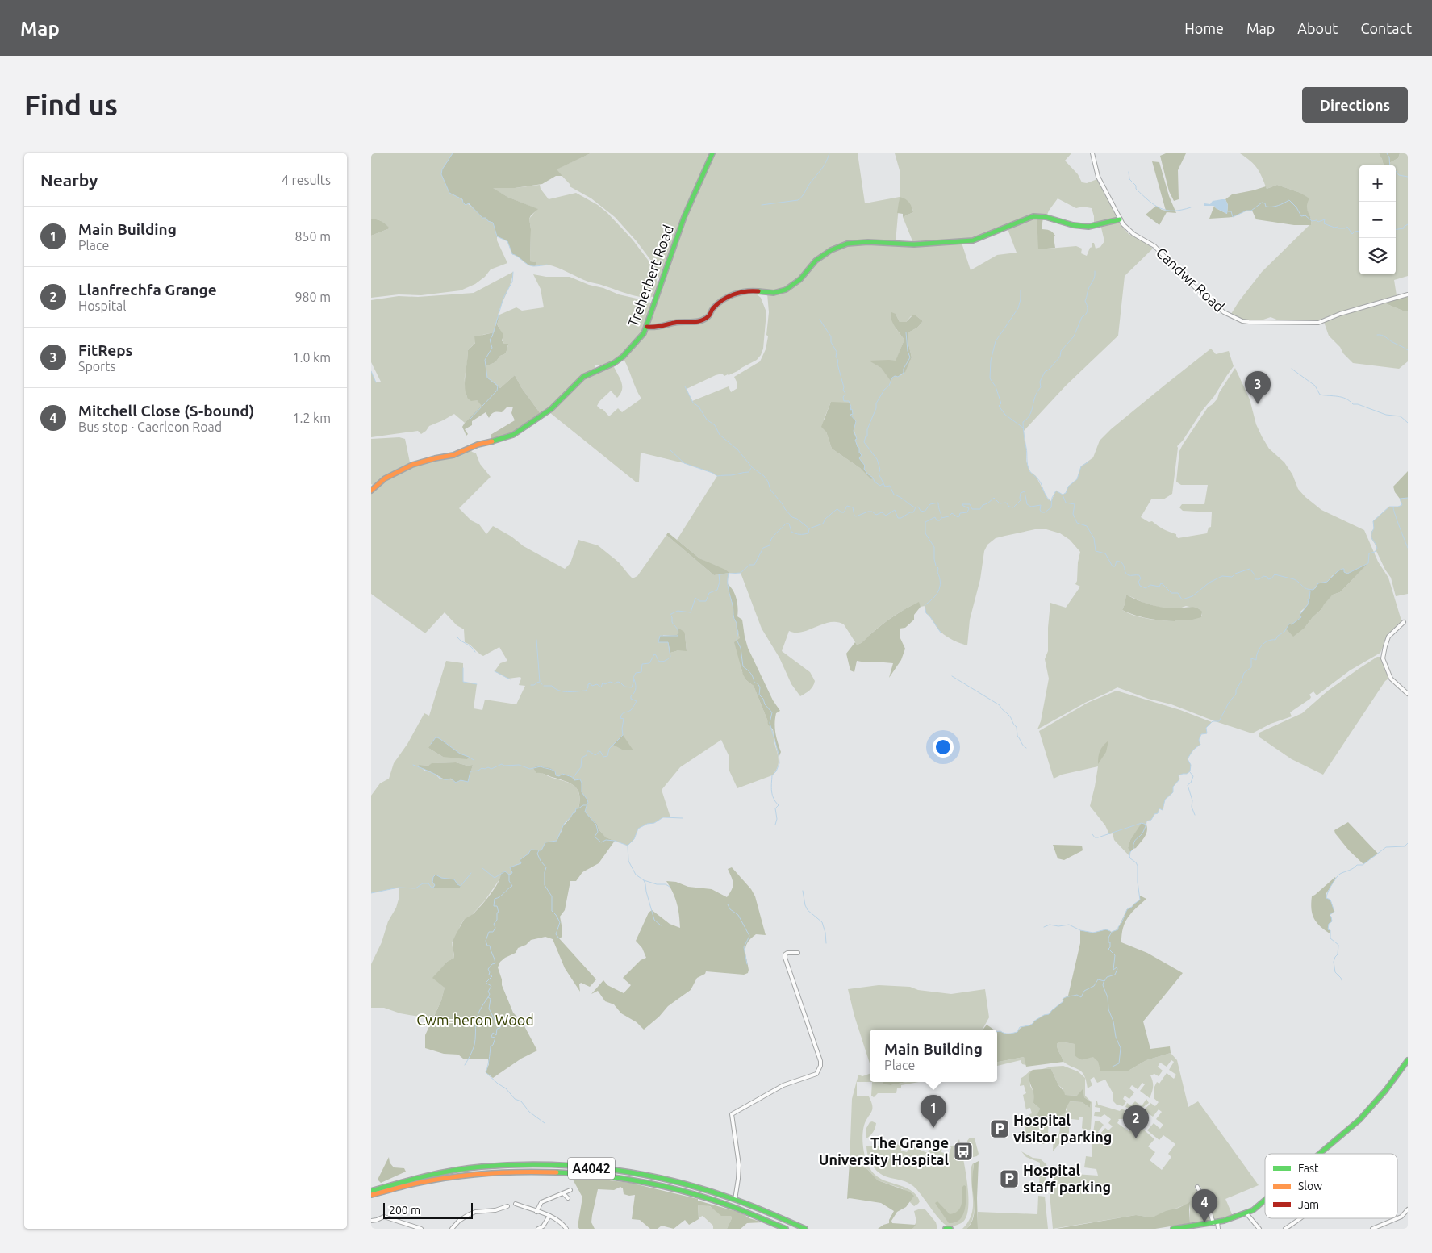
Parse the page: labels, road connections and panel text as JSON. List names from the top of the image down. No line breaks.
{"streets":{"main road":["Treherbert Road","A4042"],"street":["Candwr Road"]},"parks":["Cwm-heron Wood"],"places":{"parking":["Hospital visitor parking","Hospital staff parking"],"bus stop":["The Grange University Hospital"]},"legend":["Fast","Slow","Jam"],"scale_bar":"200 m","page":{"header":"Map","nav":["Home","Map","About","Contact"],"buttons":"Directions","title":"Find us","heading":["Nearby","4 results"],"map_buttons":["+","−"],"list":[{"mark":"1","name":"Main Building","note":"Place","value":"850 m"},{"mark":"2","name":"Llanfrechfa Grange","note":"Hospital","value":"980 m"},{"mark":"3","name":"FitReps","note":"Sports","value":"1.0 km"},{"mark":"4","name":"Mitchell Close (S-bound)","note":"Bus stop · Caerleon Road","value":"1.2 km"}],"pins":["3","1","2","4"],"popup":["Main Building","Place"],"scale":"200 m"}}
